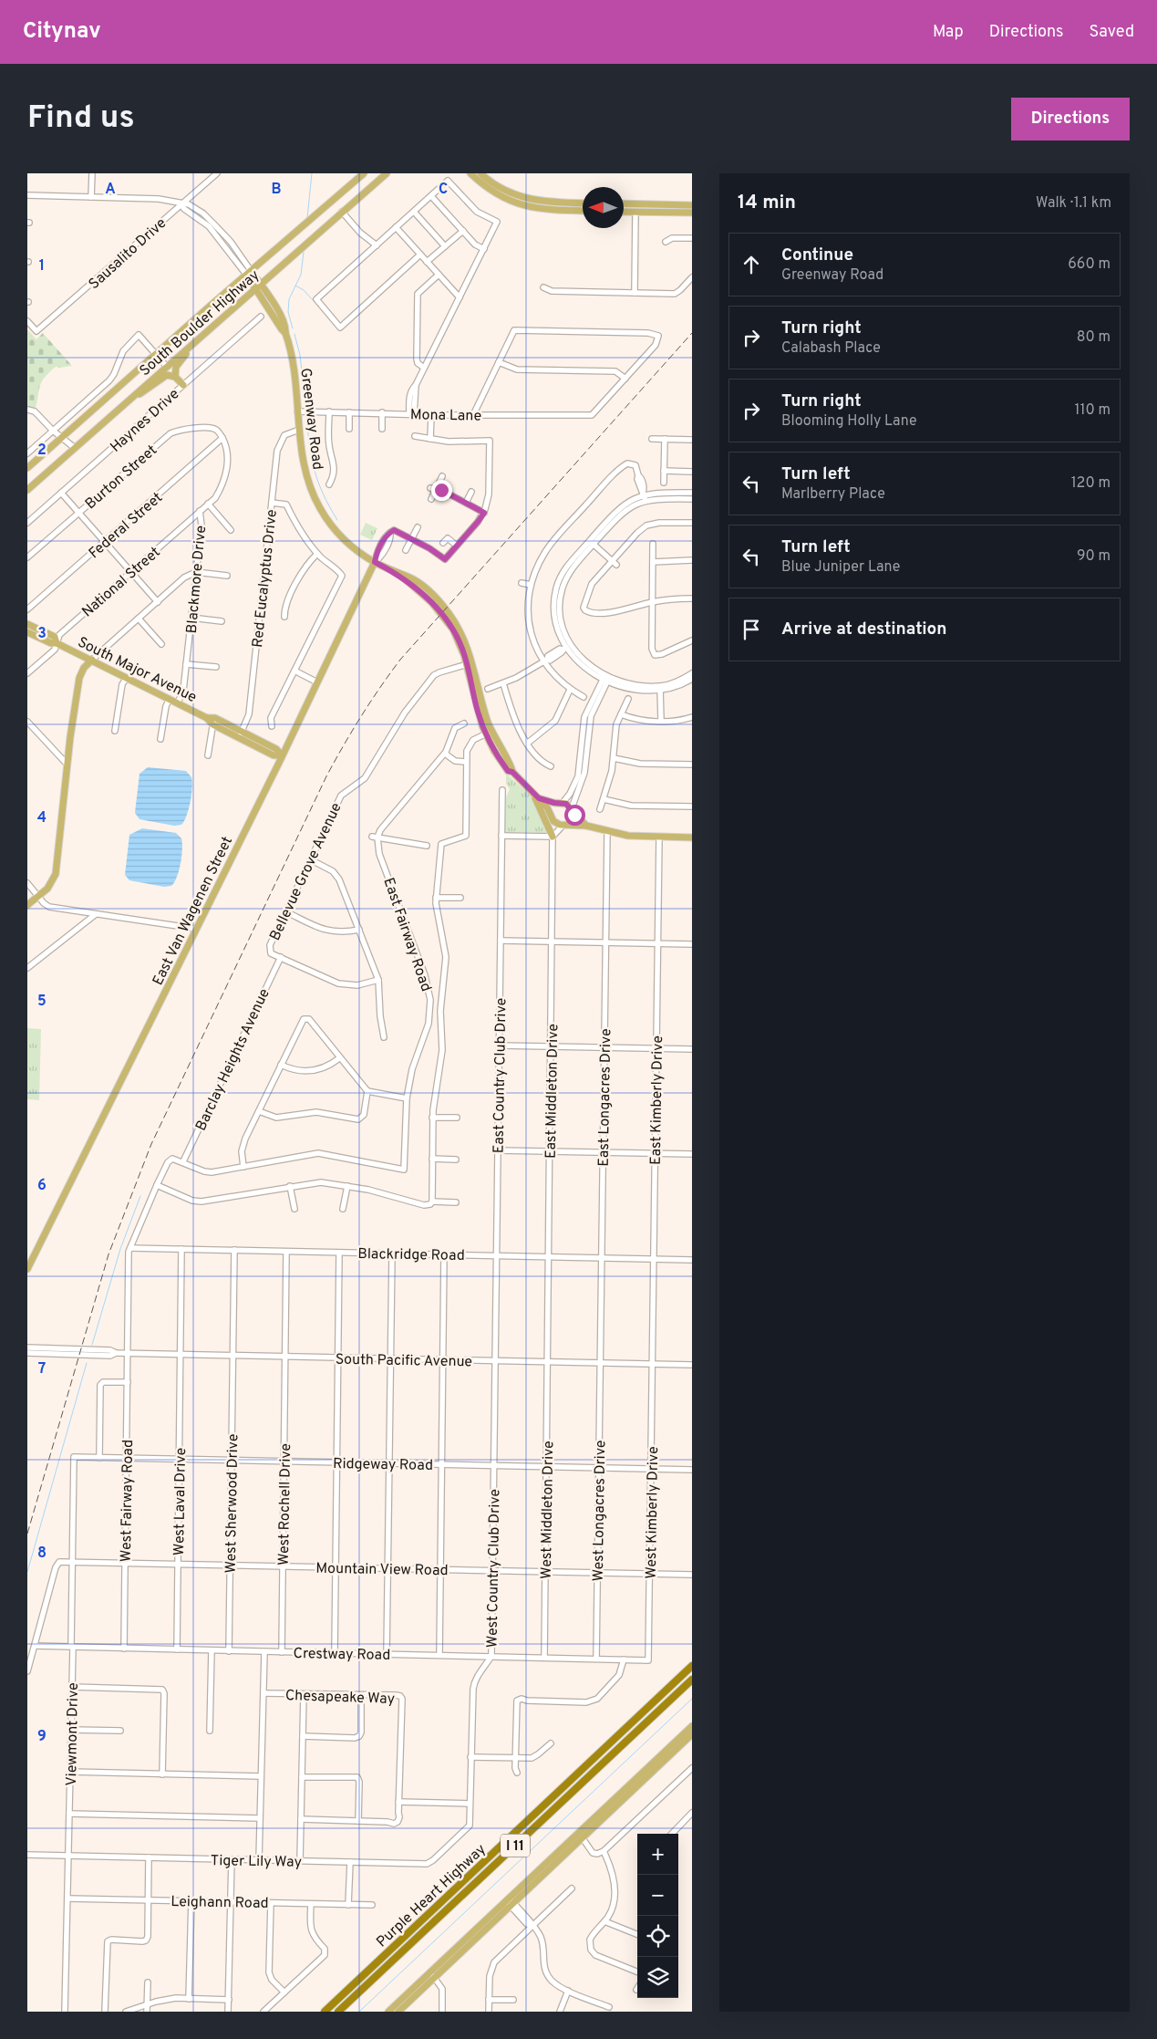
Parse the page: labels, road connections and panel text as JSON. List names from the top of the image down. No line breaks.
{"streets":{"highway":["I 11","Purple Heart Highway"],"main road":["South Boulder Highway","Greenway Road","South Major Avenue","East Van Wagenen Street"],"street":["Sausalito Drive","Mona Lane","Haynes Drive","Burton Street","Federal Street","Red Eucalyptus Drive","Blackmore Drive","National Street","Bellevue Grove Avenue","East Fairway Road","Barclay Heights Avenue","East Country Club Drive","East Middleton Drive","East Longacres Drive","East Kimberly Drive","Blackridge Road","South Pacific Avenue","Ridgeway Road","West Fairway Road","West Laval Drive","West Sherwood Drive","West Rochell Drive","West Middleton Drive","West Longacres Drive","West Kimberly Drive","Mountain View Road","West Country Club Drive","Crestway Road","Chesapeake Way","Viewmont Drive","Tiger Lily Way","Leighann Road"]},"crossings":[["South Boulder Highway","Greenway Road"],["Mona Lane","Greenway Road"],["Greenway Road","Red Eucalyptus Drive"],["Greenway Road","Bellevue Grove Avenue"],["Greenway Road","East Van Wagenen Street"],["Burton Street","Federal Street"],["Burton Street","Blackmore Drive"],["Federal Street","Blackmore Drive"],["Red Eucalyptus Drive","South Major Avenue"],["Blackmore Drive","National Street"],["Blackmore Drive","South Major Avenue"],["National Street","South Major Avenue"],["South Major Avenue","East Van Wagenen Street"],["Bellevue Grove Avenue","Barclay Heights Avenue"],["East Fairway Road","Barclay Heights Avenue"],["East Country Club Drive","Blackridge Road"],["East Country Club Drive","South Pacific Avenue"],["East Country Club Drive","West Country Club Drive"],["East Middleton Drive","Blackridge Road"],["East Middleton Drive","South Pacific Avenue"],["East Middleton Drive","West Middleton Drive"],["East Longacres Drive","Blackridge Road"],["East Longacres Drive","South Pacific Avenue"],["East Longacres Drive","West Longacres Drive"],["East Kimberly Drive","Blackridge Road"],["East Kimberly Drive","South Pacific Avenue"],["East Kimberly Drive","West Kimberly Drive"],["Blackridge Road","West Laval Drive"],["Blackridge Road","West Sherwood Drive"],["Blackridge Road","West Rochell Drive"],["South Pacific Avenue","West Fairway Road"],["South Pacific Avenue","West Laval Drive"],["South Pacific Avenue","West Sherwood Drive"],["South Pacific Avenue","West Rochell Drive"],["South Pacific Avenue","West Middleton Drive"],["South Pacific Avenue","West Longacres Drive"],["South Pacific Avenue","West Kimberly Drive"],["South Pacific Avenue","West Country Club Drive"],["Ridgeway Road","West Fairway Road"],["Ridgeway Road","West Laval Drive"],["Ridgeway Road","West Sherwood Drive"],["Ridgeway Road","West Rochell Drive"],["Ridgeway Road","West Middleton Drive"],["Ridgeway Road","West Longacres Drive"],["Ridgeway Road","West Kimberly Drive"],["Ridgeway Road","West Country Club Drive"],["Ridgeway Road","Viewmont Drive"],["West Fairway Road","Mountain View Road"],["West Fairway Road","Crestway Road"],["West Laval Drive","Mountain View Road"],["West Laval Drive","Crestway Road"],["West Sherwood Drive","Mountain View Road"],["West Sherwood Drive","Crestway Road"],["West Rochell Drive","Mountain View Road"],["West Rochell Drive","Crestway Road"],["West Middleton Drive","Mountain View Road"],["West Middleton Drive","Crestway Road"],["West Longacres Drive","Mountain View Road"],["West Longacres Drive","Crestway Road"],["West Kimberly Drive","Mountain View Road"],["West Kimberly Drive","Crestway Road"],["Mountain View Road","West Country Club Drive"],["Mountain View Road","Viewmont Drive"],["West Country Club Drive","Crestway Road"],["West Country Club Drive","Tiger Lily Way"],["Crestway Road","Viewmont Drive"],["Viewmont Drive","Tiger Lily Way"],["Viewmont Drive","Leighann Road"]],"north":"left","page":{"header":"Citynav","nav":["Map","Directions","Saved"],"buttons":"Directions","title":"Find us","heading":["14 min","Walk · 1.1 km"],"list":[["Continue","Greenway Road","660 m"],["Turn right","Calabash Place","80 m"],["Turn right","Blooming Holly Lane","110 m"],["Turn left","Marlberry Place","120 m"],["Turn left","Blue Juniper Lane","90 m"],"Arrive at destination"],"map_buttons":["+","−"]},"grid":{"columns":["A","B","C"],"rows":["1","2","3","4","5","6","7","8","9"]}}
